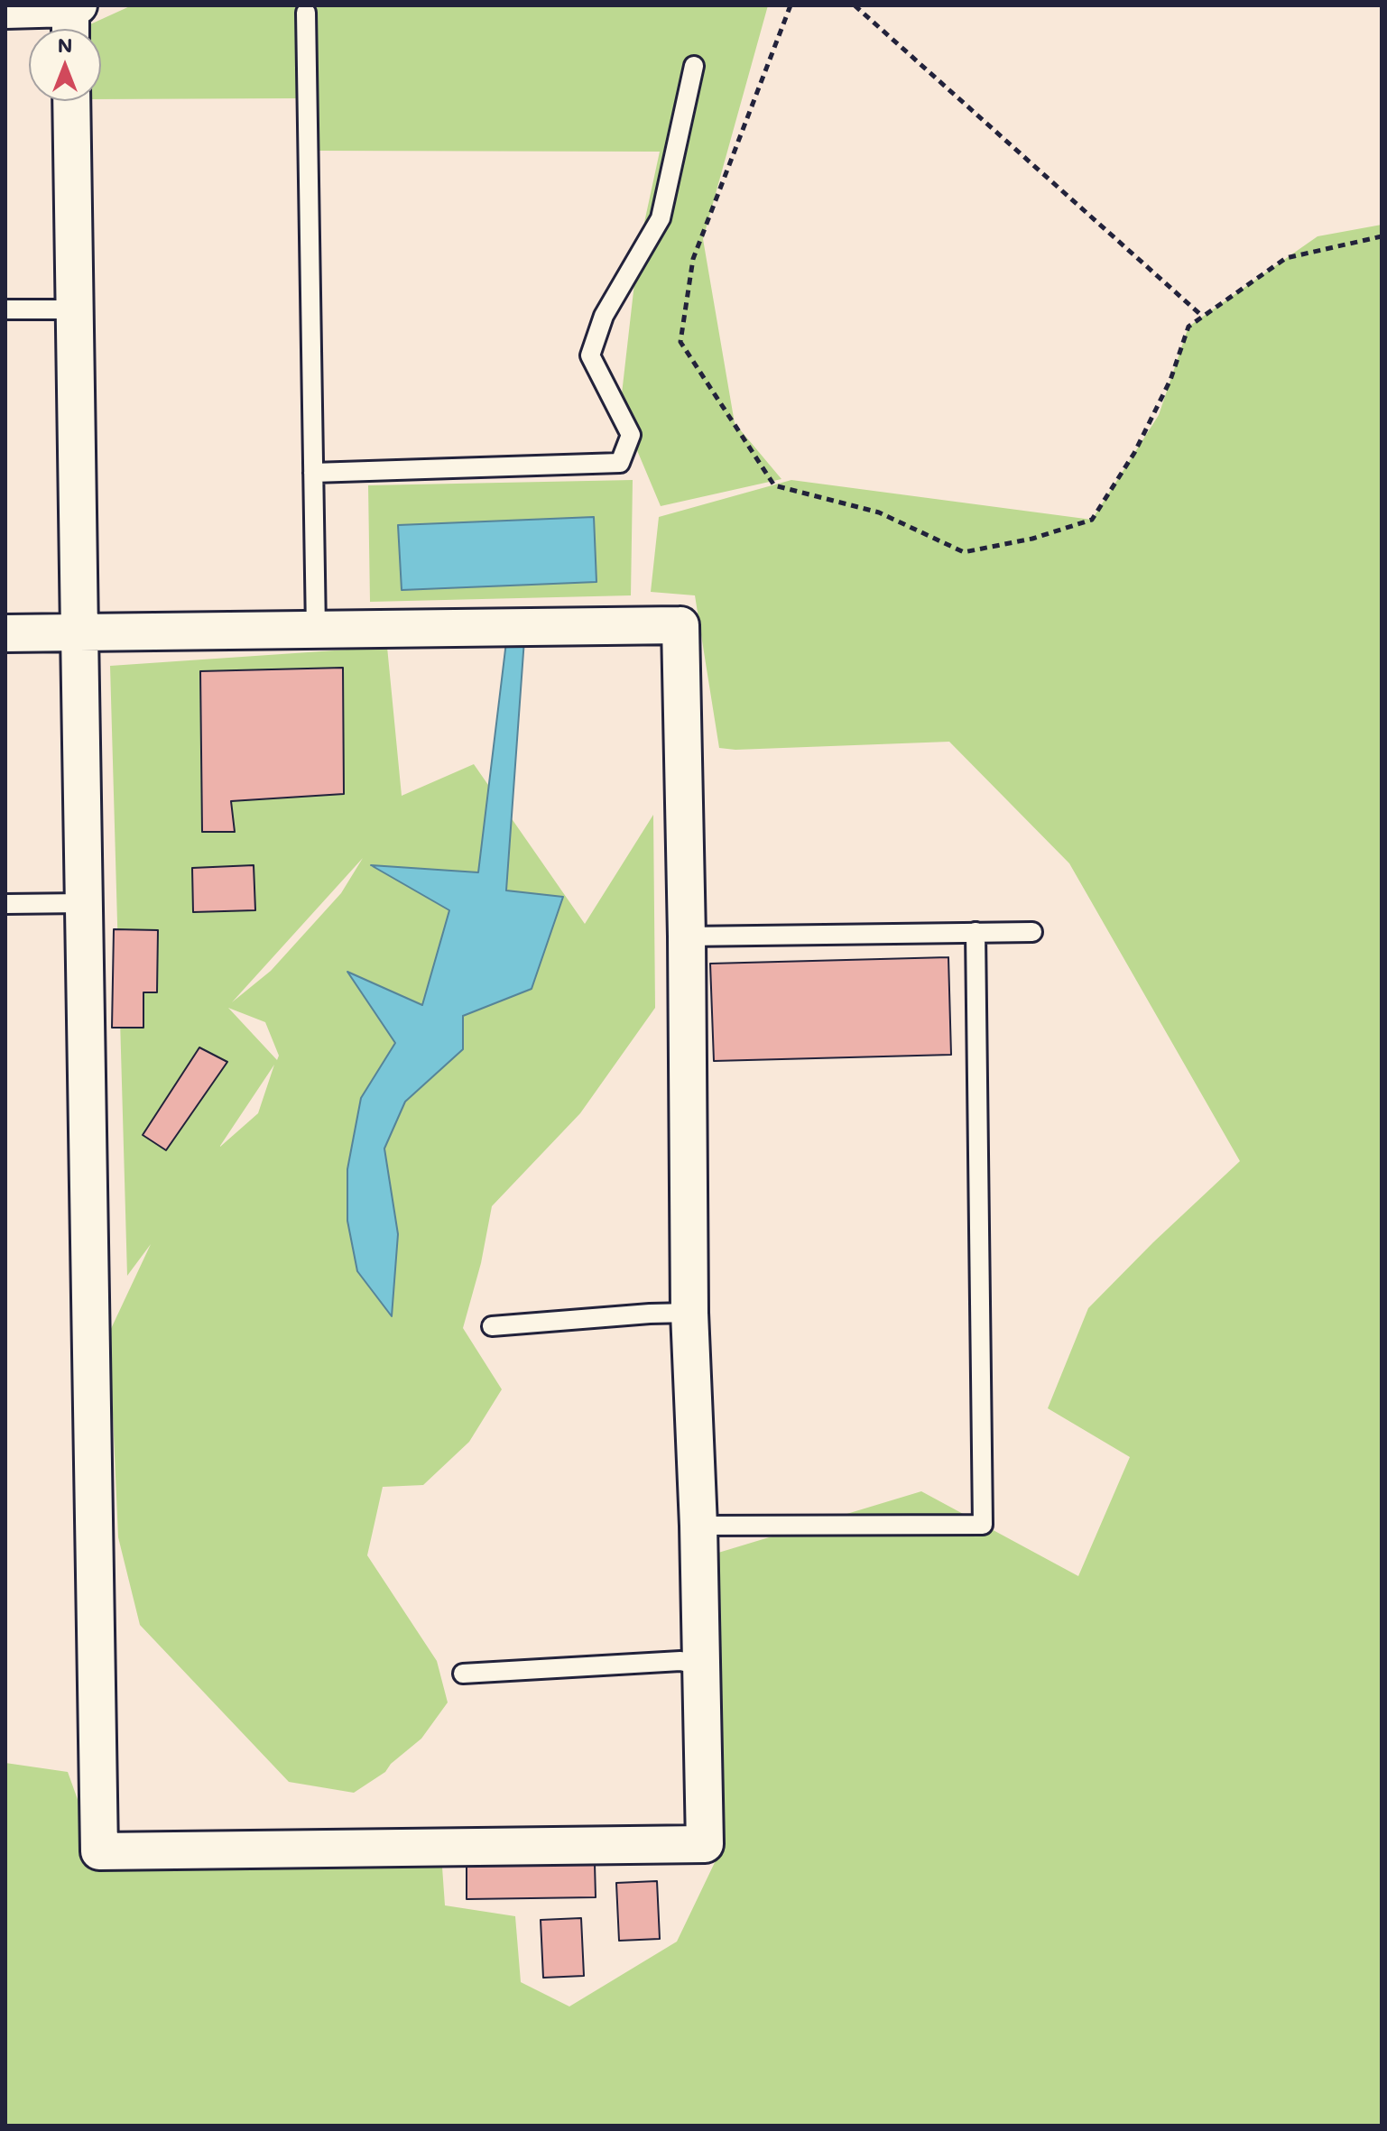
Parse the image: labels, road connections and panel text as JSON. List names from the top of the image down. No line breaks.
{"north":"top"}
